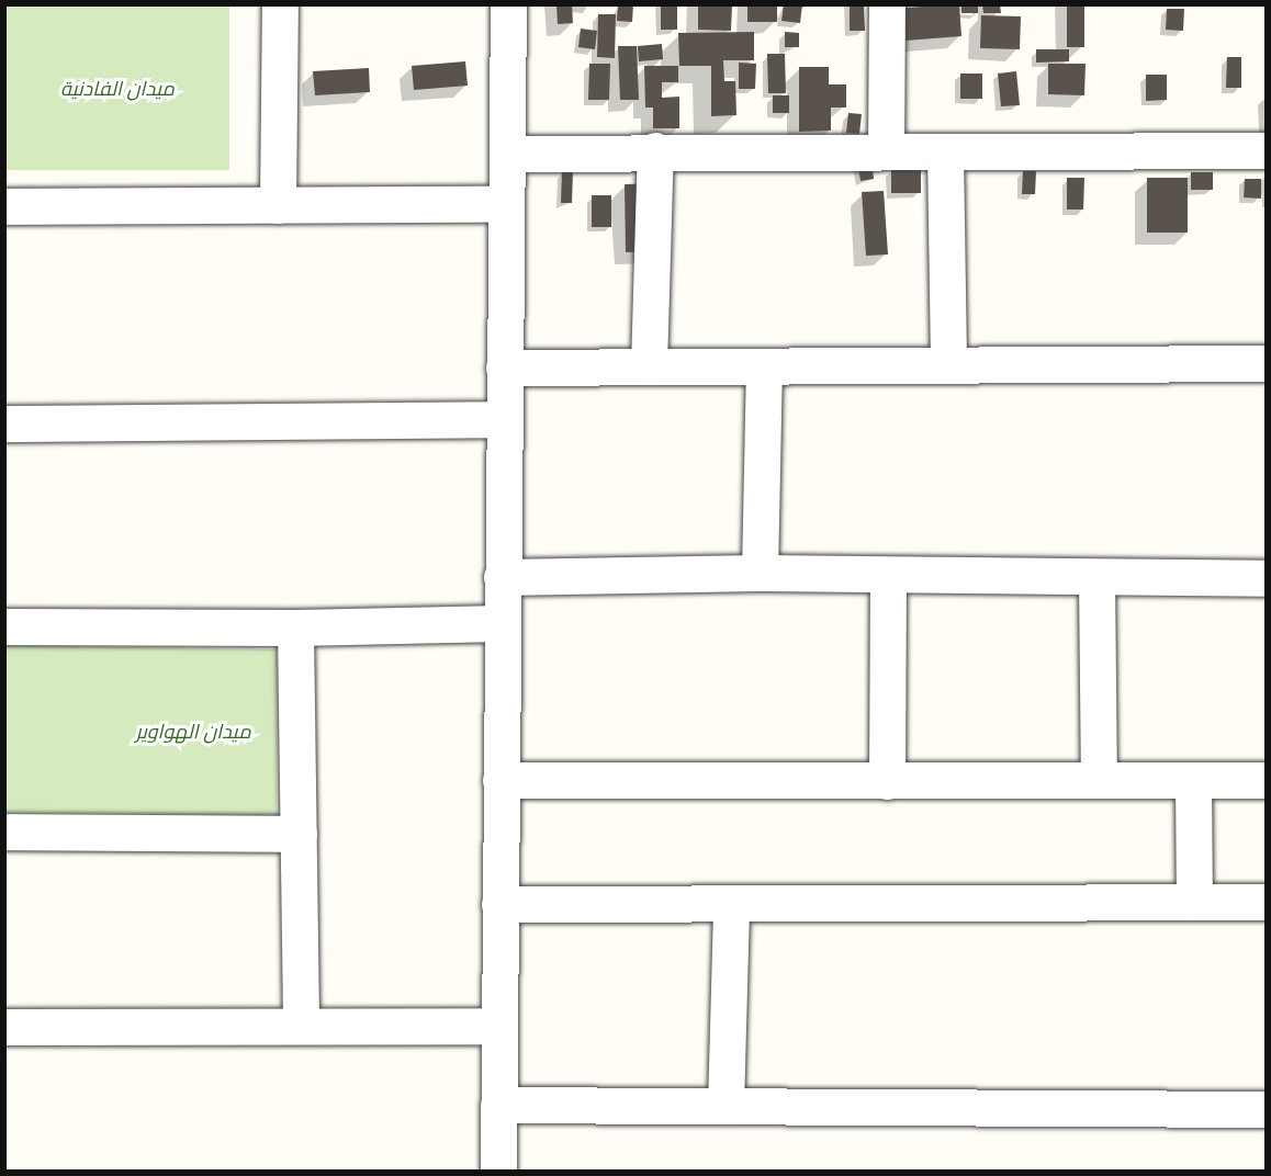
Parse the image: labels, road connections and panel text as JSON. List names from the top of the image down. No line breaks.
{"parks":["ميدان الفادنية","ميدان الهواوير"]}
